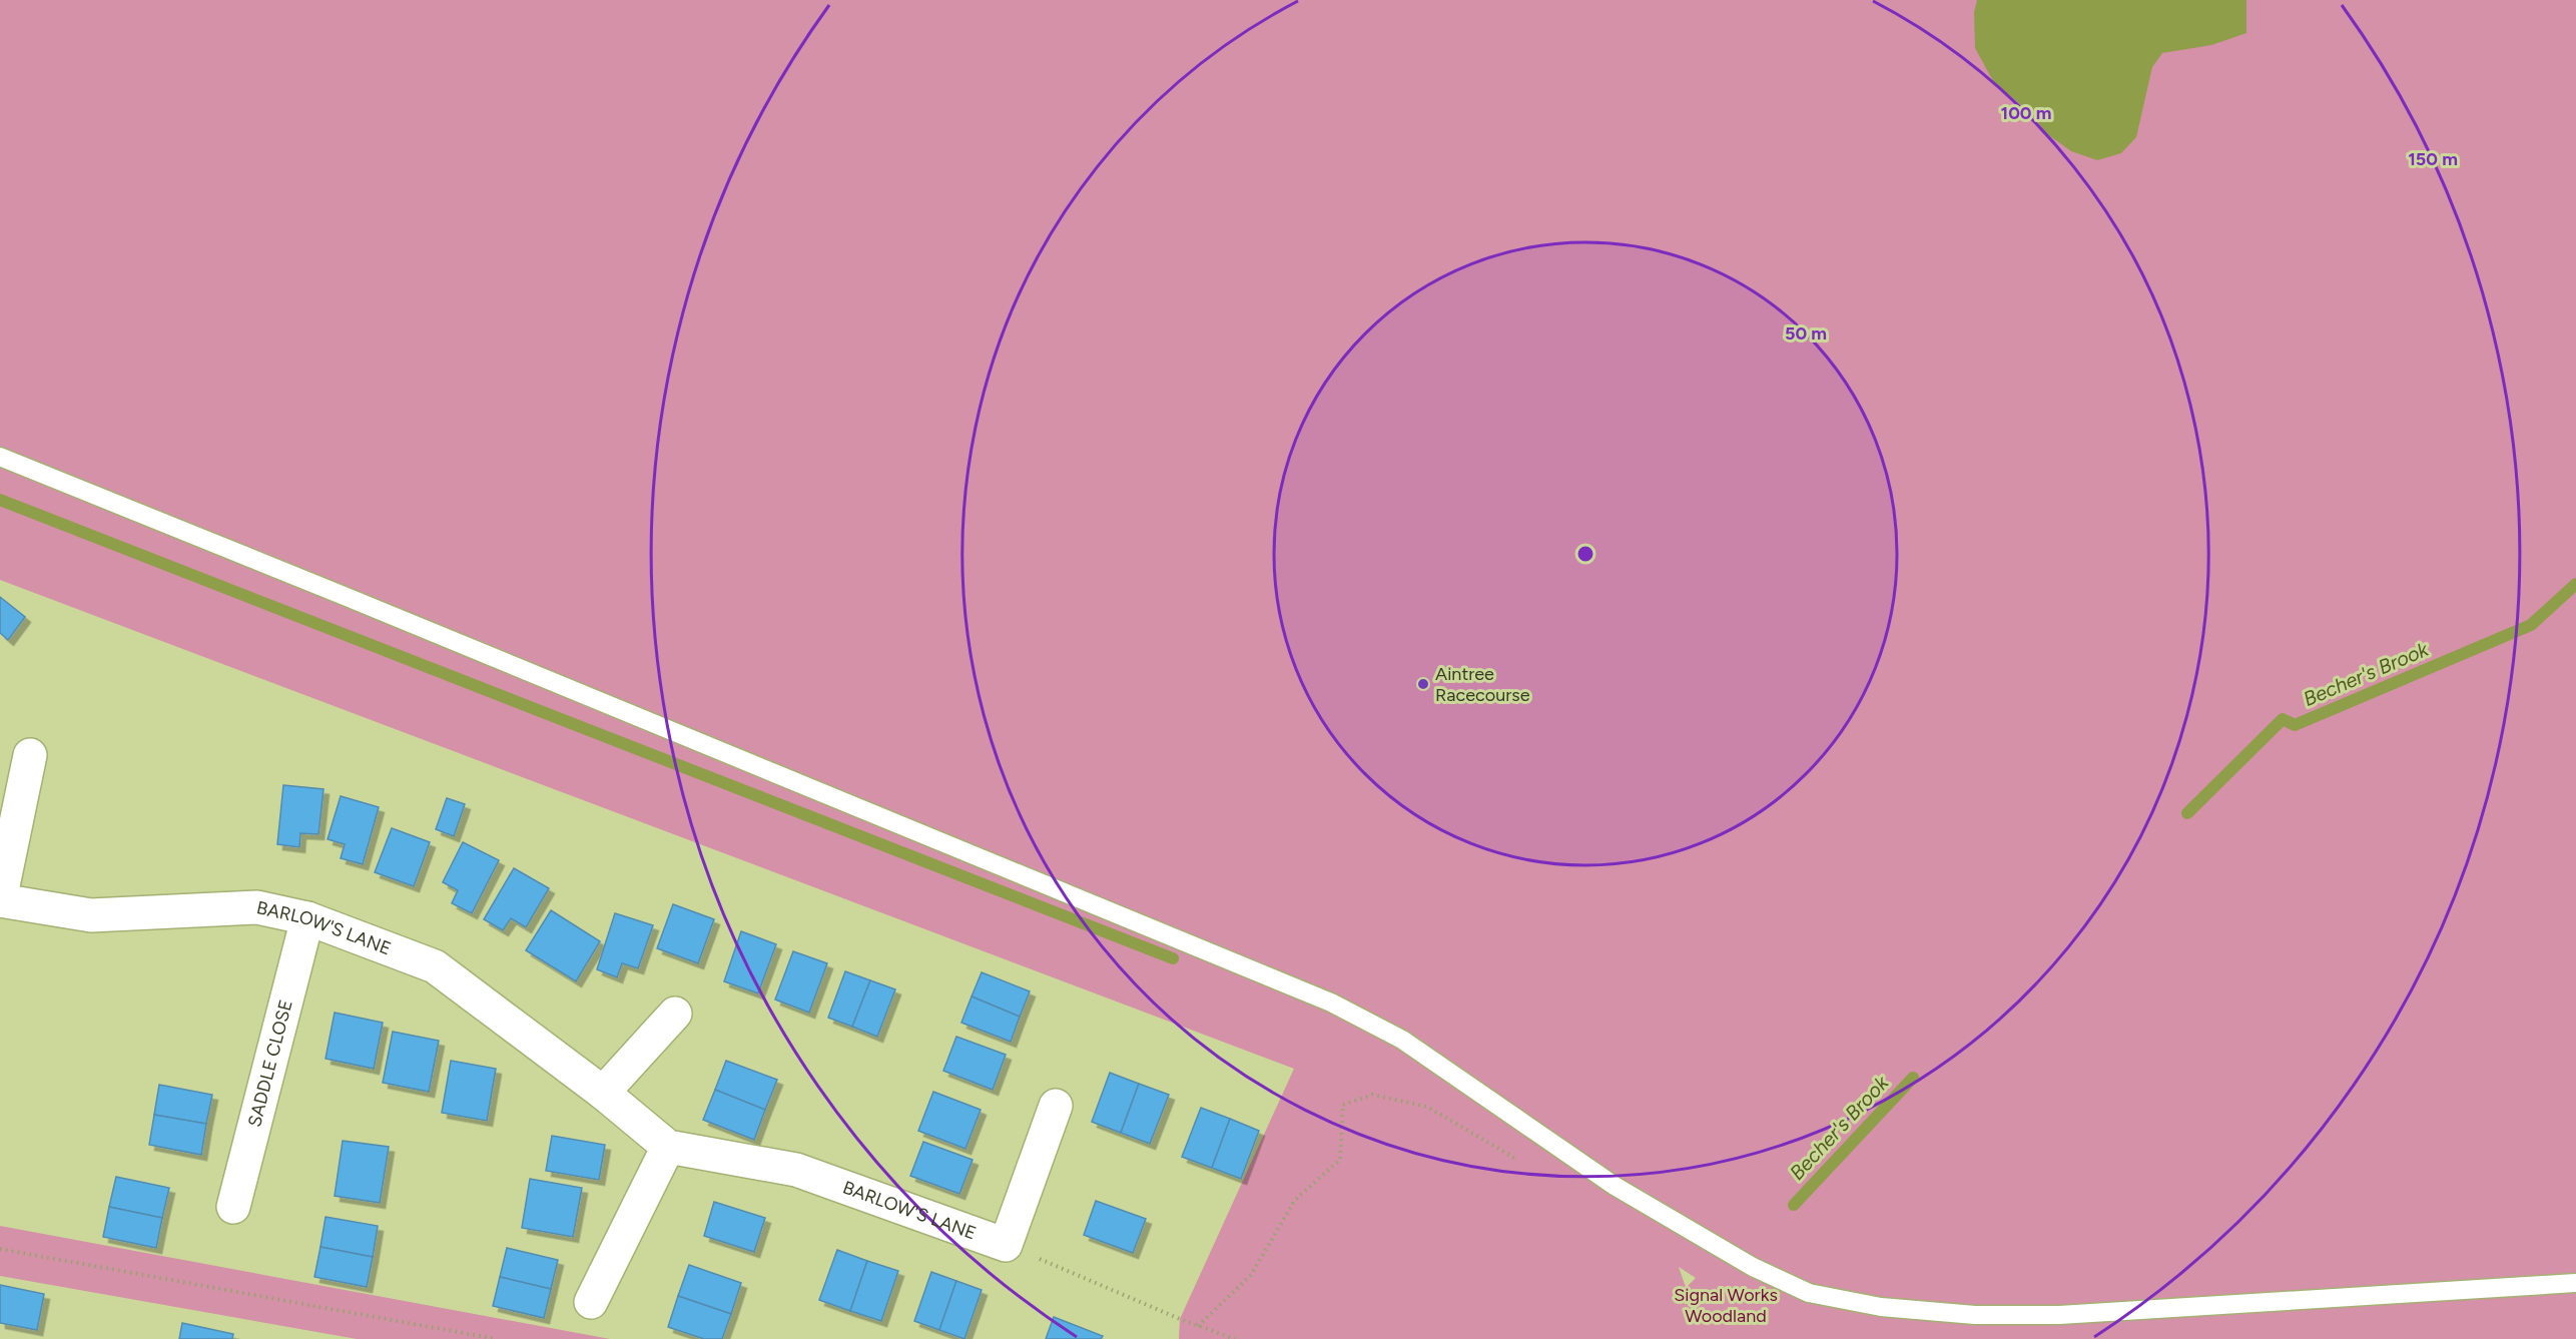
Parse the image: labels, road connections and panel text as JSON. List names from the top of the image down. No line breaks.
{"streets":{"street":["BARLOW'S LANE","SADDLE CLOSE"]},"crossings":[["BARLOW'S LANE","SADDLE CLOSE"]],"water":["Becher's Brook"],"parks":["Signal Works Woodland"],"places":["Aintree Racecourse"],"rings":["100 m","150 m","50 m"]}
